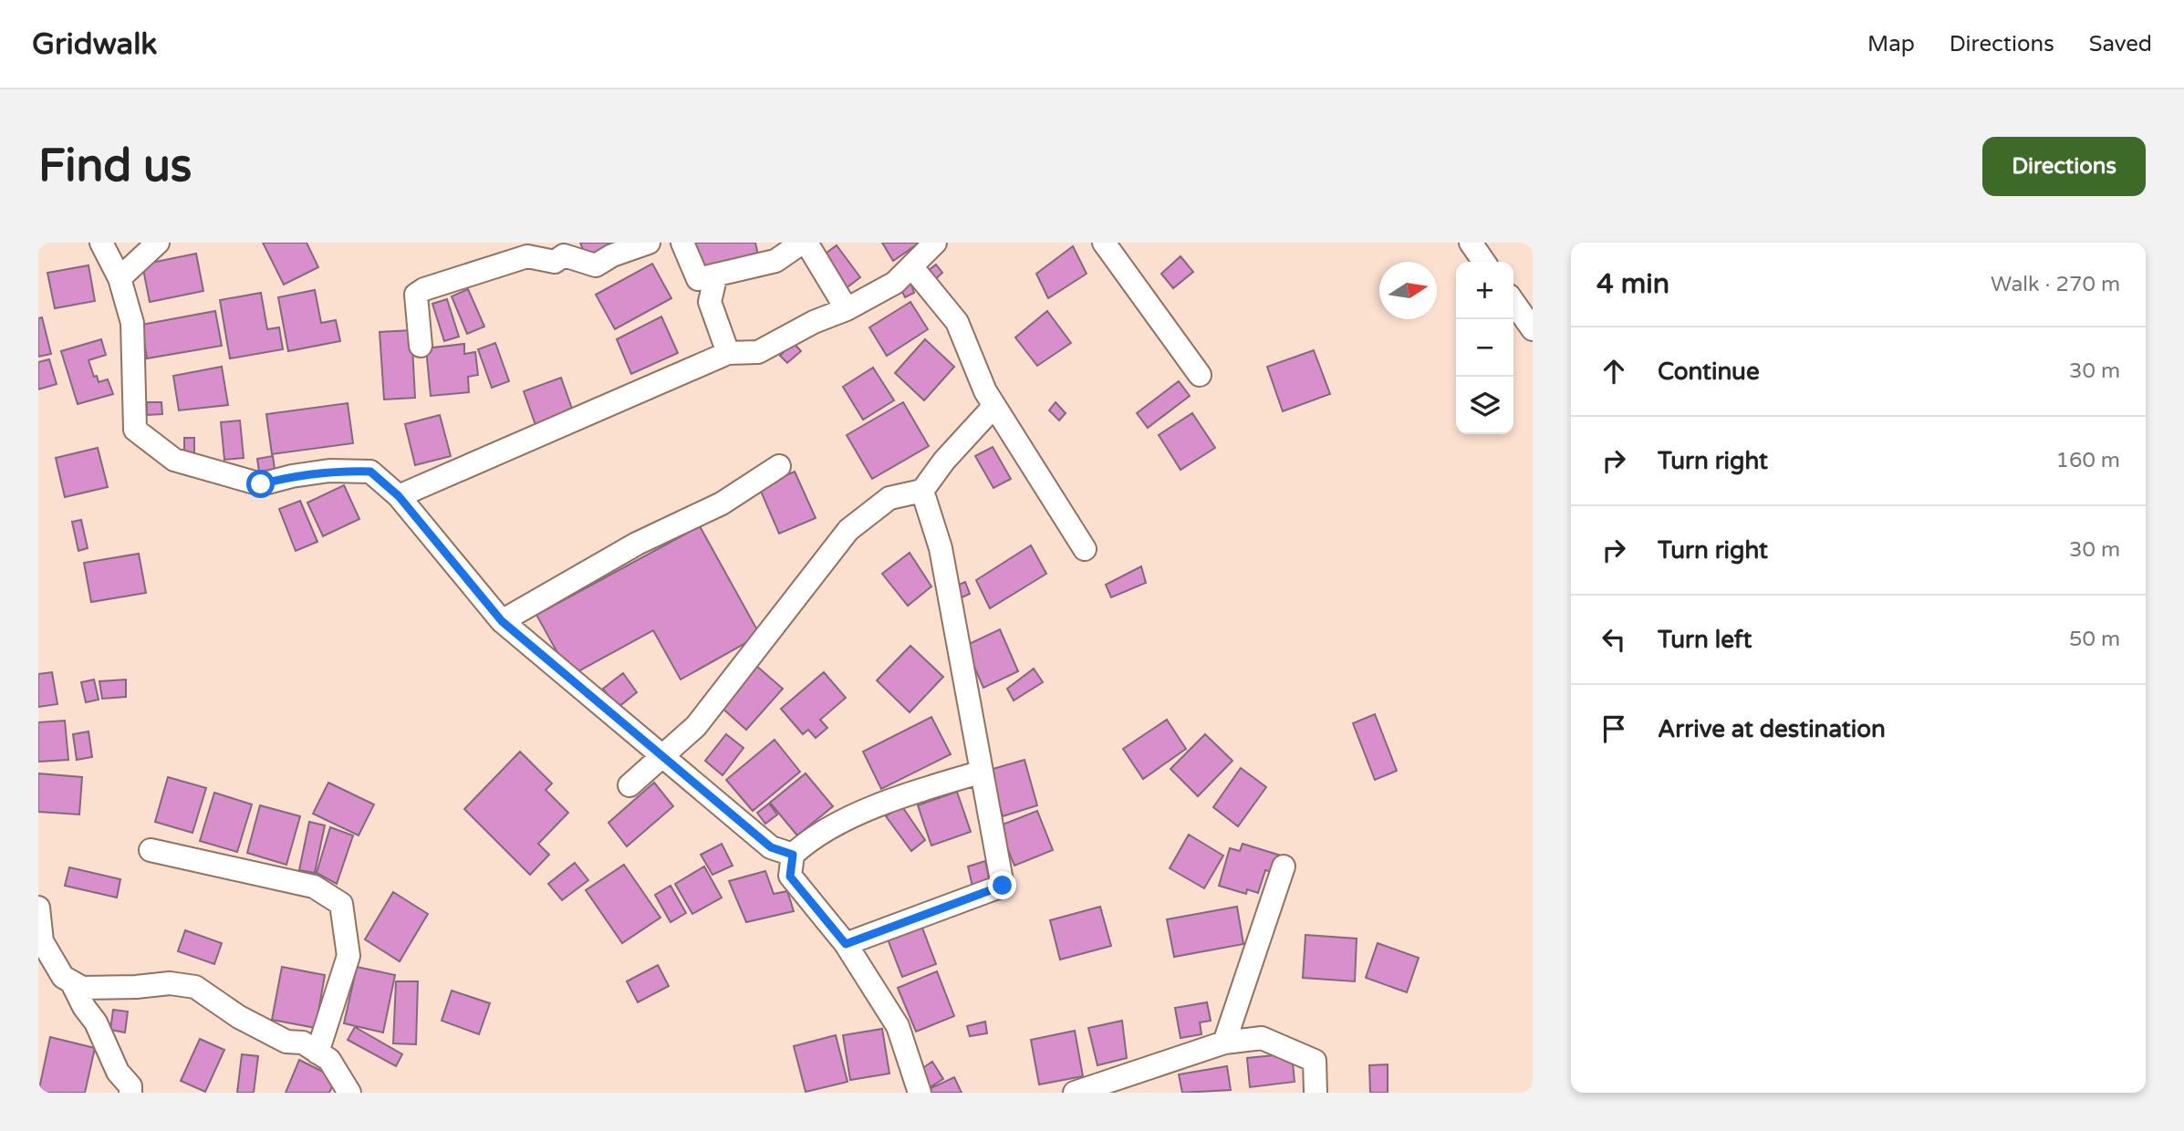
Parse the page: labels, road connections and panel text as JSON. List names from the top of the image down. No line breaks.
{"north":"right","page":{"header":"Gridwalk","nav":["Map","Directions","Saved"],"buttons":"Directions","title":"Find us","heading":["4 min","Walk · 270 m"],"map_buttons":["+","−"],"list":[["Continue","30 m"],["Turn right","160 m"],["Turn right","30 m"],["Turn left","50 m"],"Arrive at destination"]}}
